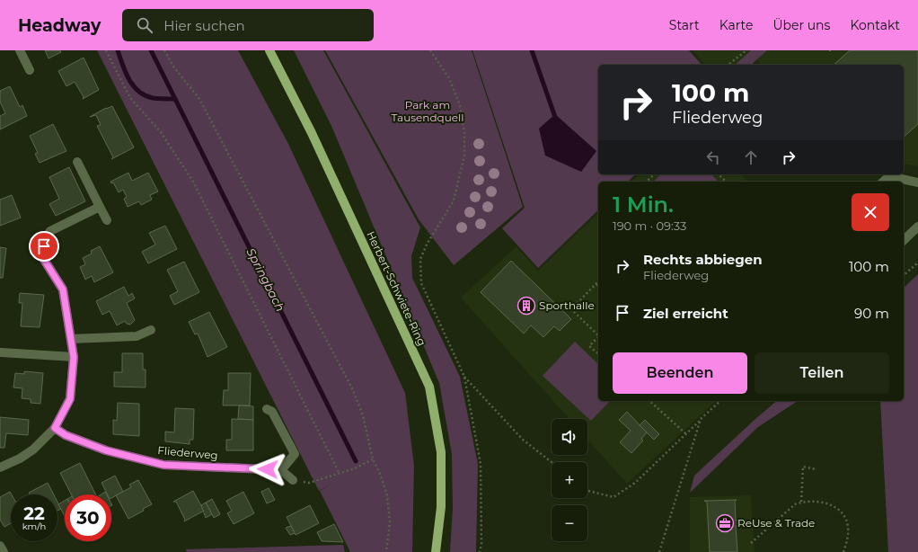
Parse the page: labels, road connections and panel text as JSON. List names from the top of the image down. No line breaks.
{"streets":{"main road":["Herbert-Schwiete-Ring"],"street":["Fliederweg"]},"water":["Springbach"],"parks":["Park am Tausendquell"],"places":{"building":["Sporthalle"],"office":["ReUse & Trade"]},"page":{"header":"Headway","search":"Hier suchen","nav":["Start","Karte","Über uns","Kontakt"],"turn":["100 m","Fliederweg"],"heading":["1 Min.","190 m · 09:33"],"list":[{"name":"Rechts abbiegen","note":"Fliederweg","value":"100 m"},{"name":"Ziel erreicht","value":"90 m"}],"buttons":["Beenden","Teilen"],"map_buttons":["+","−"],"speed":"22 km/h","limit":"30"}}
